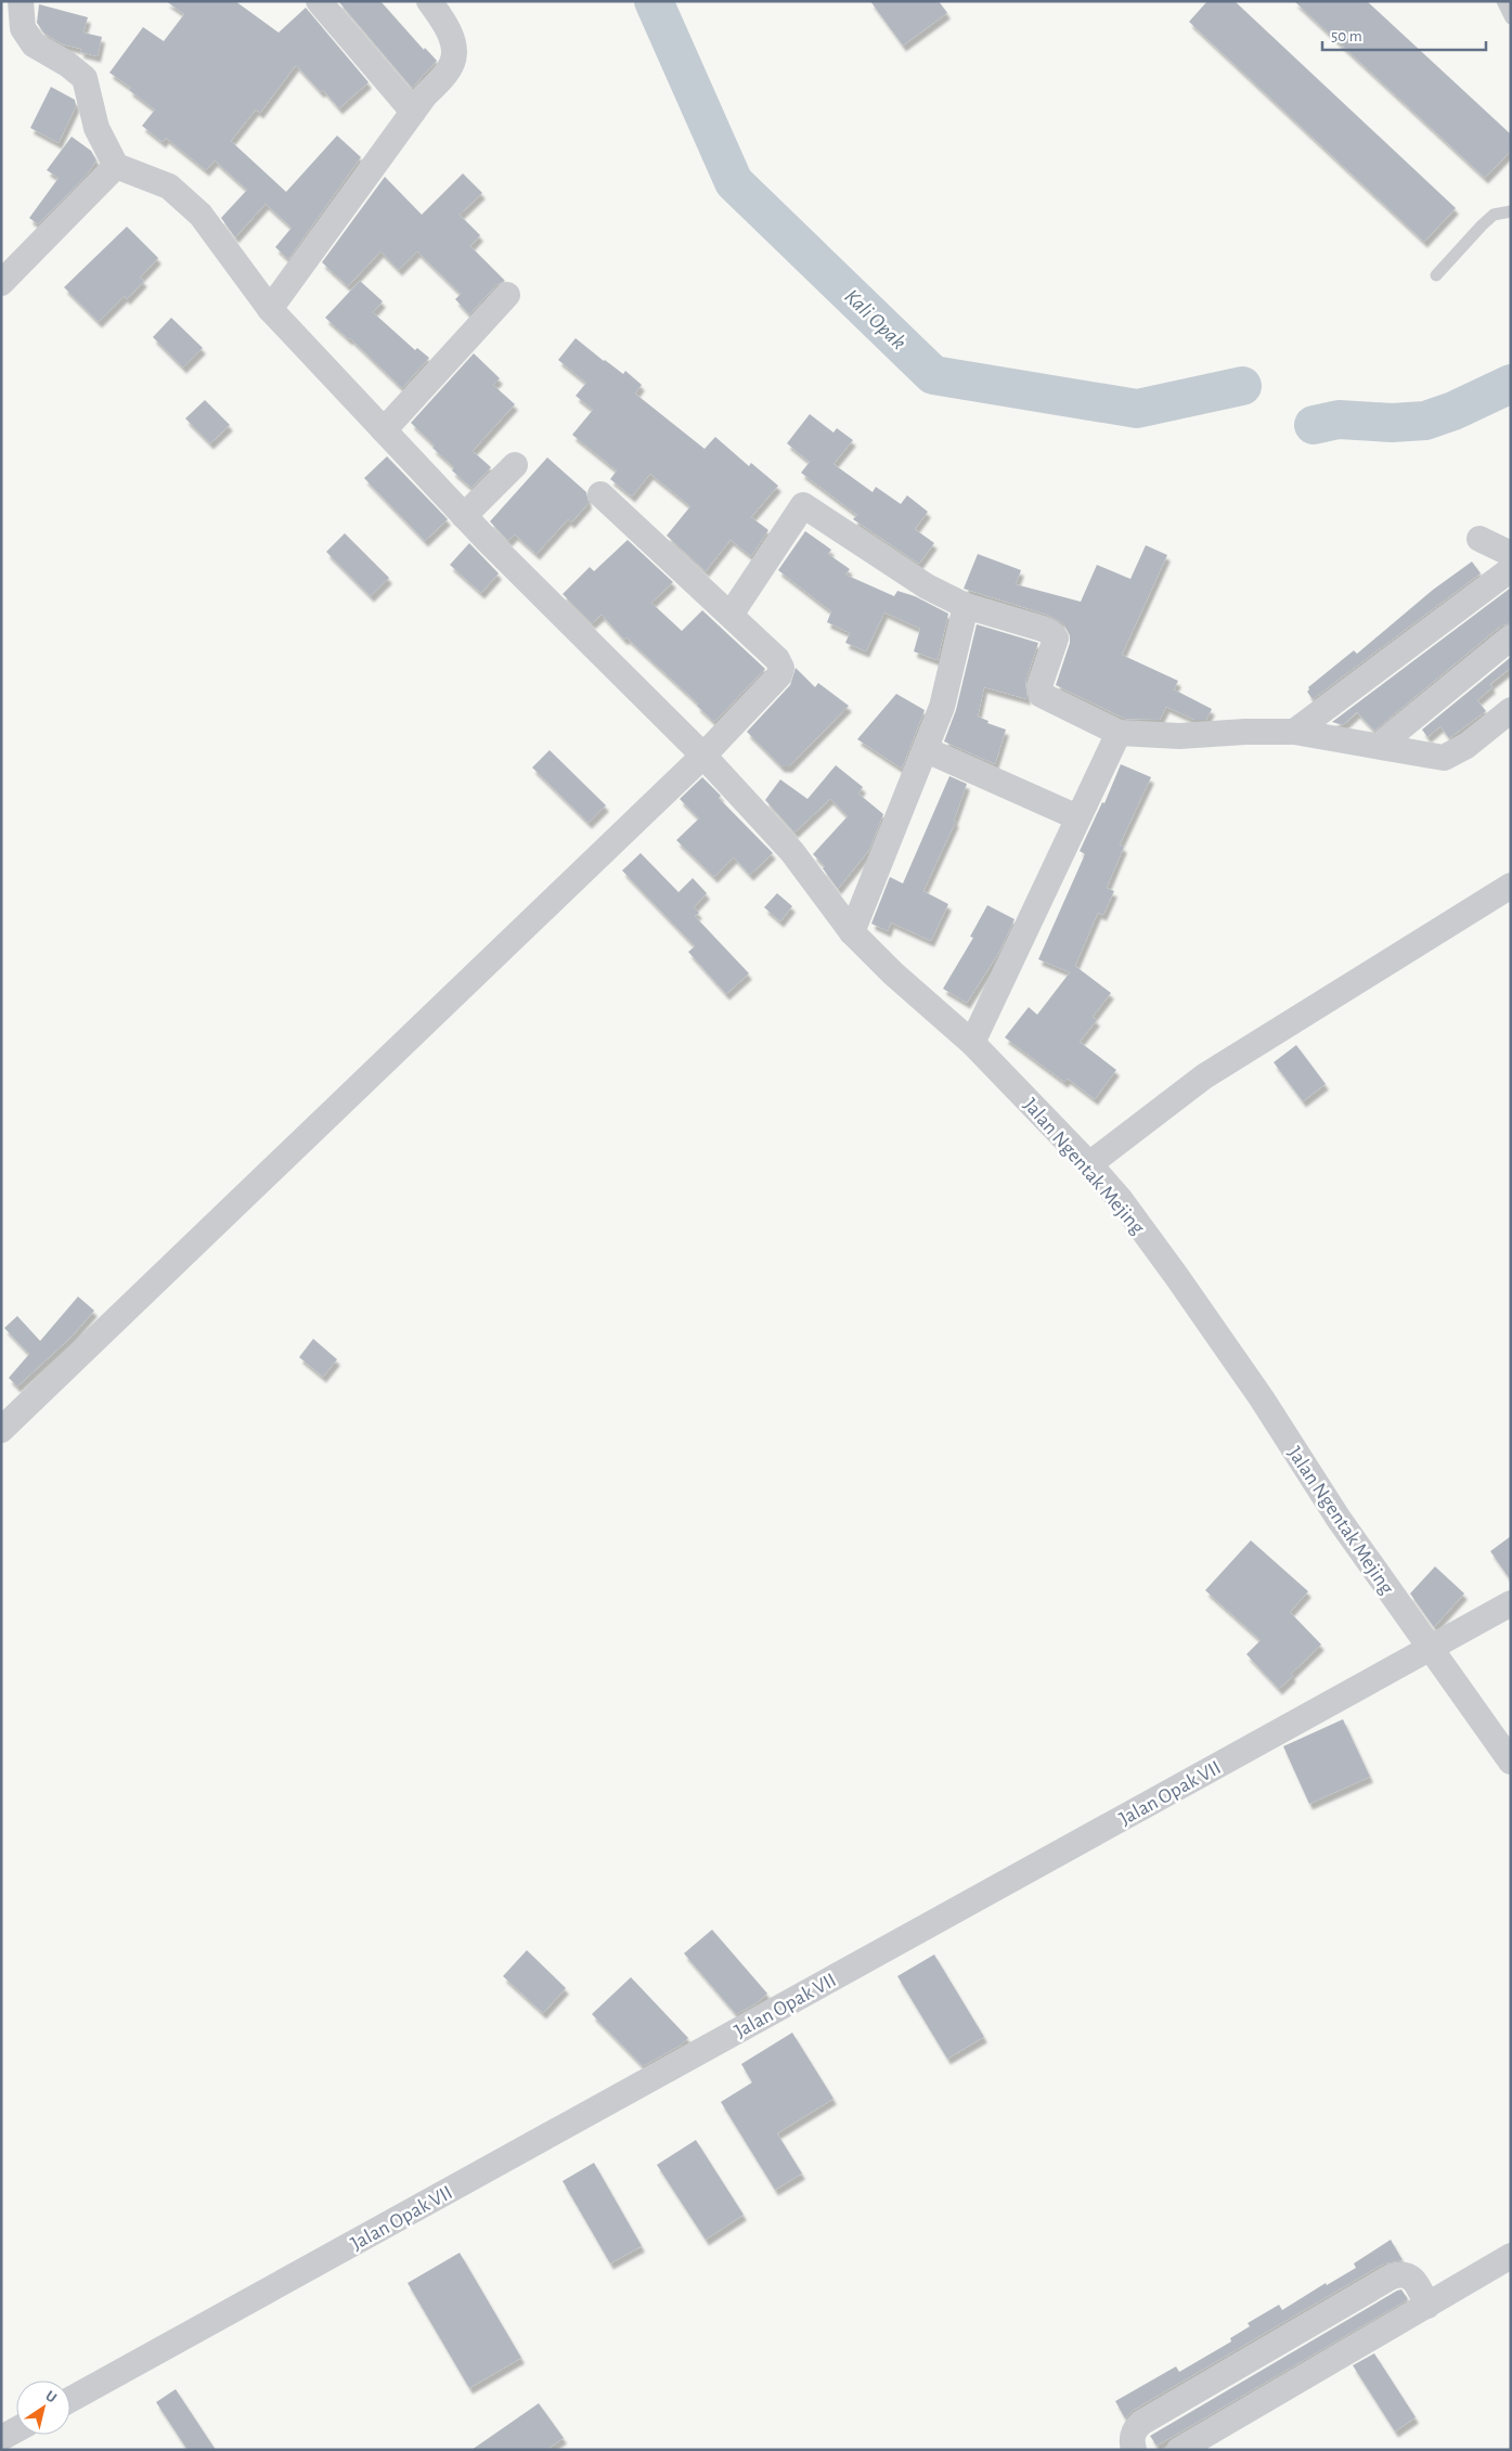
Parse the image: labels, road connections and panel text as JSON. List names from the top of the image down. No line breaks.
{"streets":{"street":["Jalan Ngentak Mejing","Jalan Opak VII"]},"crossings":[["Jalan Ngentak Mejing","Jalan Opak VII"]],"water":["Kali Opak"],"scale_bar":"50 m","north":"top right"}
